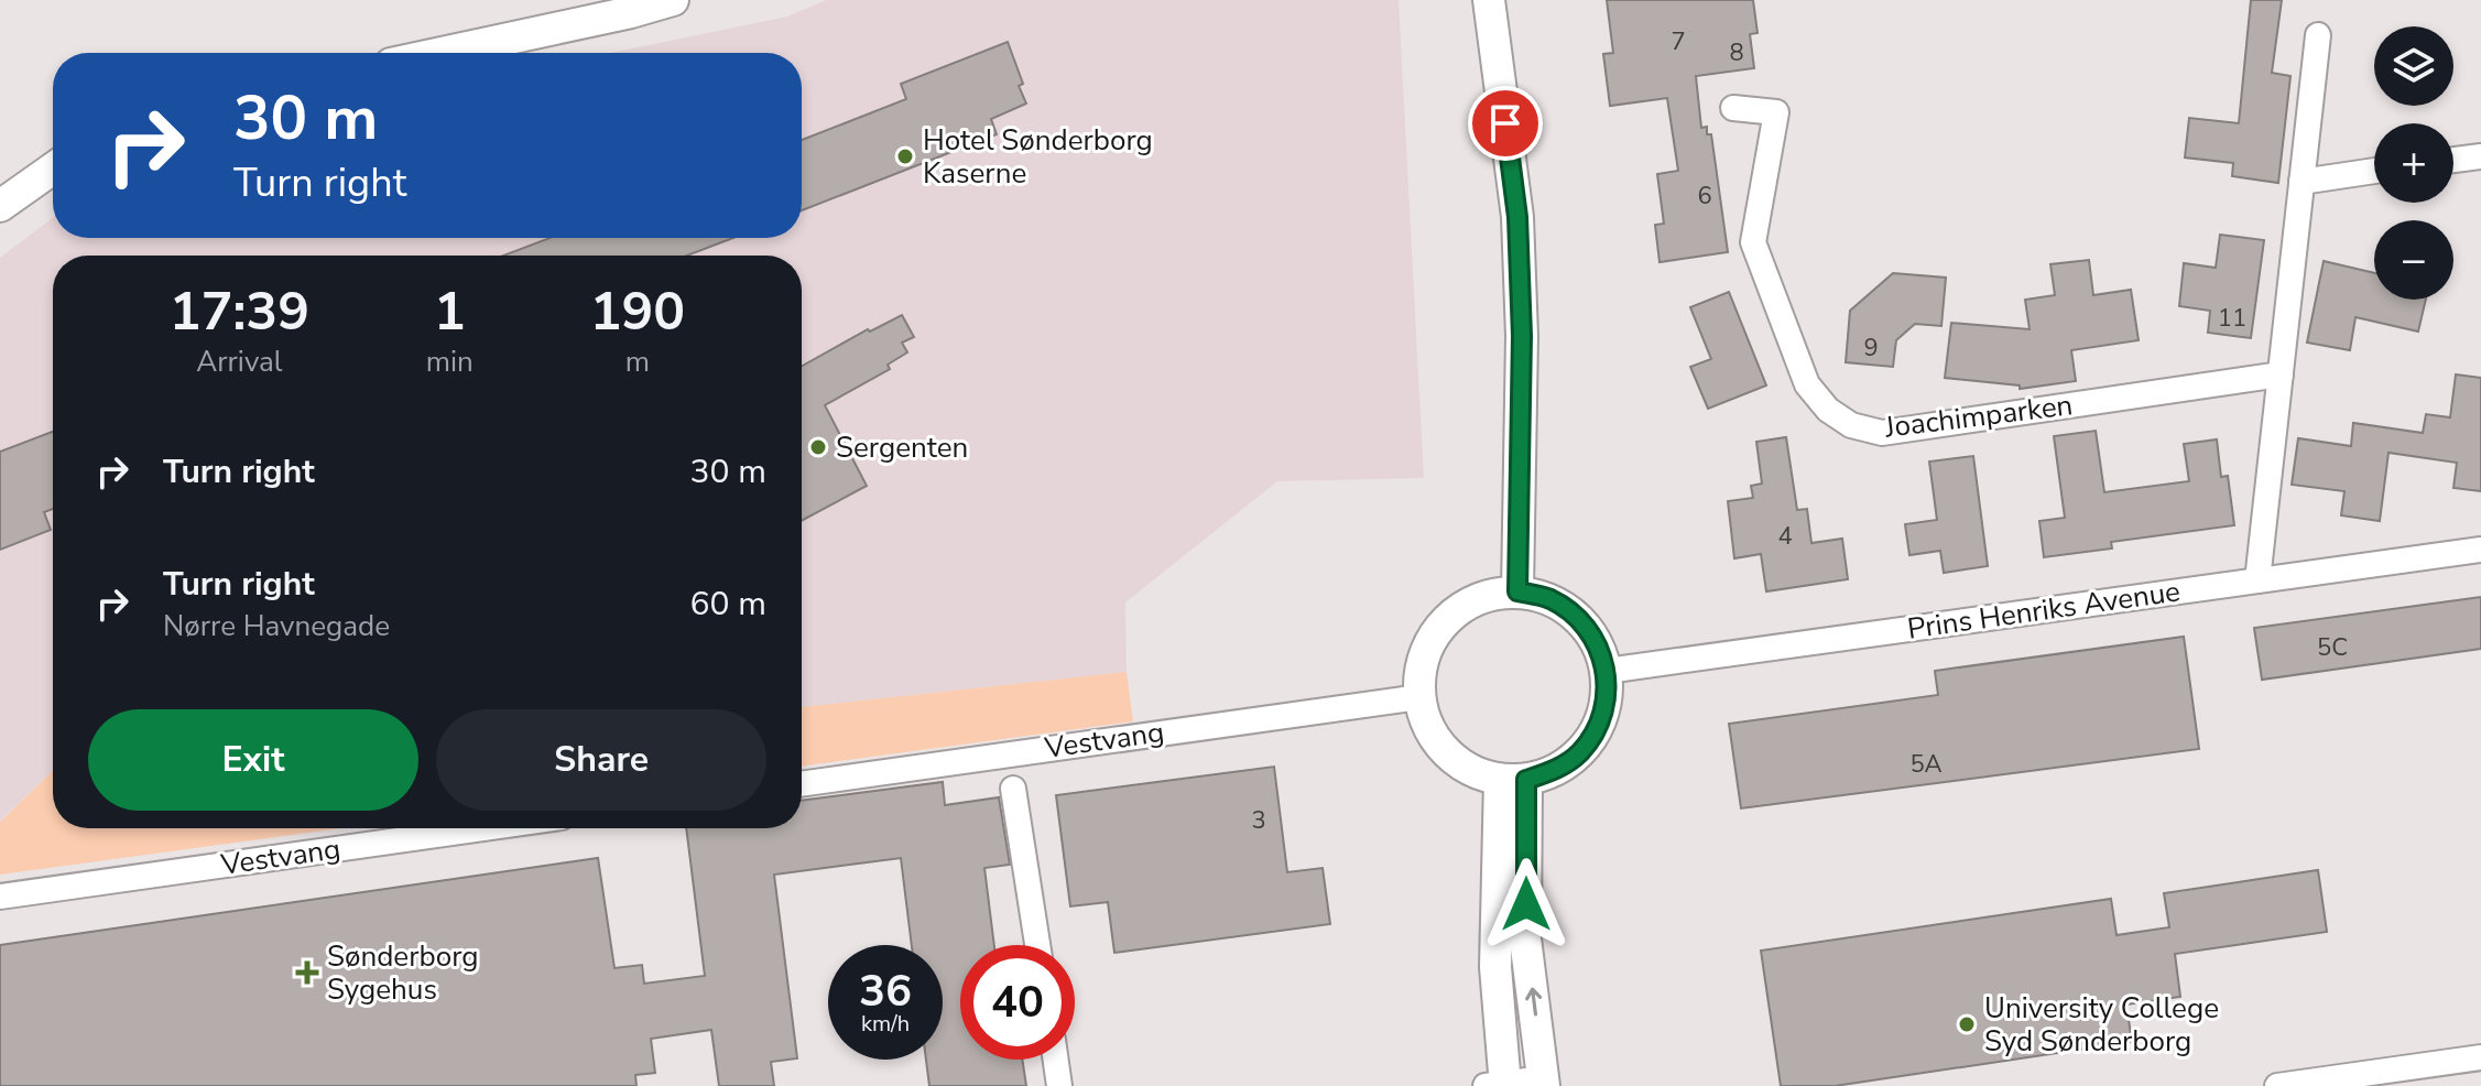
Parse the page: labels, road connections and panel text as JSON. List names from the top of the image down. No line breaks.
{"streets":{"street":["Joachimparken","Prins Henriks Avenue","Vestvang"]},"crossings":[["Prins Henriks Avenue","Vestvang"]],"places":{"other":["Hotel Sønderborg Kaserne","Sergenten","University College Syd Sønderborg"],"health":["Sønderborg Sygehus"]},"house_numbers":["7","8","6","11","9","4","5C","5A","3"],"page":{"map_buttons":["+","−"],"turn":["30 m","Turn right"],"eta":["17:39","Arrival","1","min","190","m"],"list":[{"name":"Turn right","value":"30 m"},{"name":"Turn right","note":"Nørre Havnegade","value":"60 m"}],"buttons":["Exit","Share"],"speed":"36 km/h","limit":"40"}}
